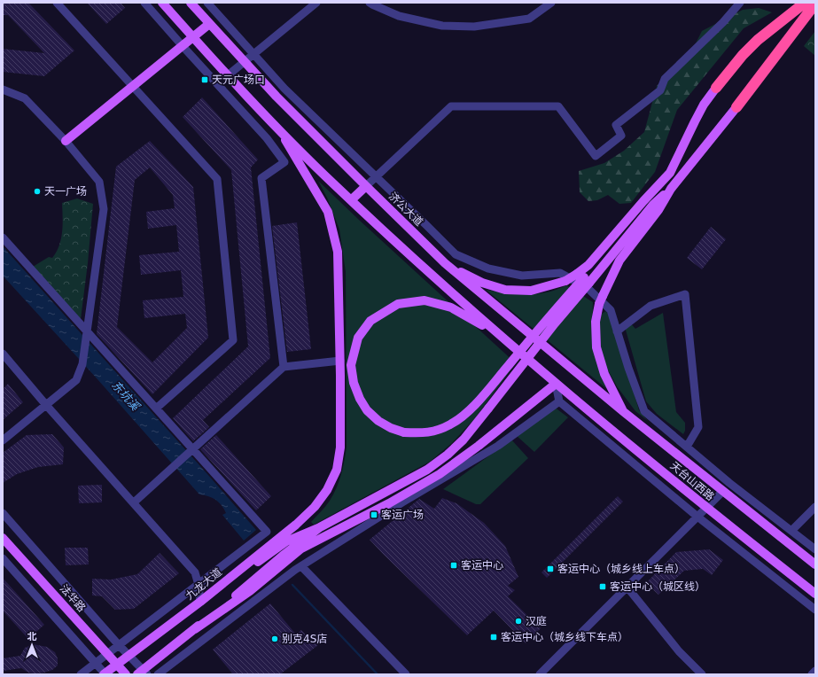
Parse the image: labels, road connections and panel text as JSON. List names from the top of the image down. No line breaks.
{"streets":{"main road":["济公大道","天台山西路","九龙大道","法华路"]},"crossings":[["济公大道","天台山西路"],["九龙大道","法华路"]],"water":["东坑溪"],"places":{"transit":["天元广场口","客运广场","客运中心","客运中心（城乡线上车点）","客运中心（城区线）","客运中心（城乡线下车点）"],"other":["天一广场","汉庭","别克4S店"]},"north":"top"}
